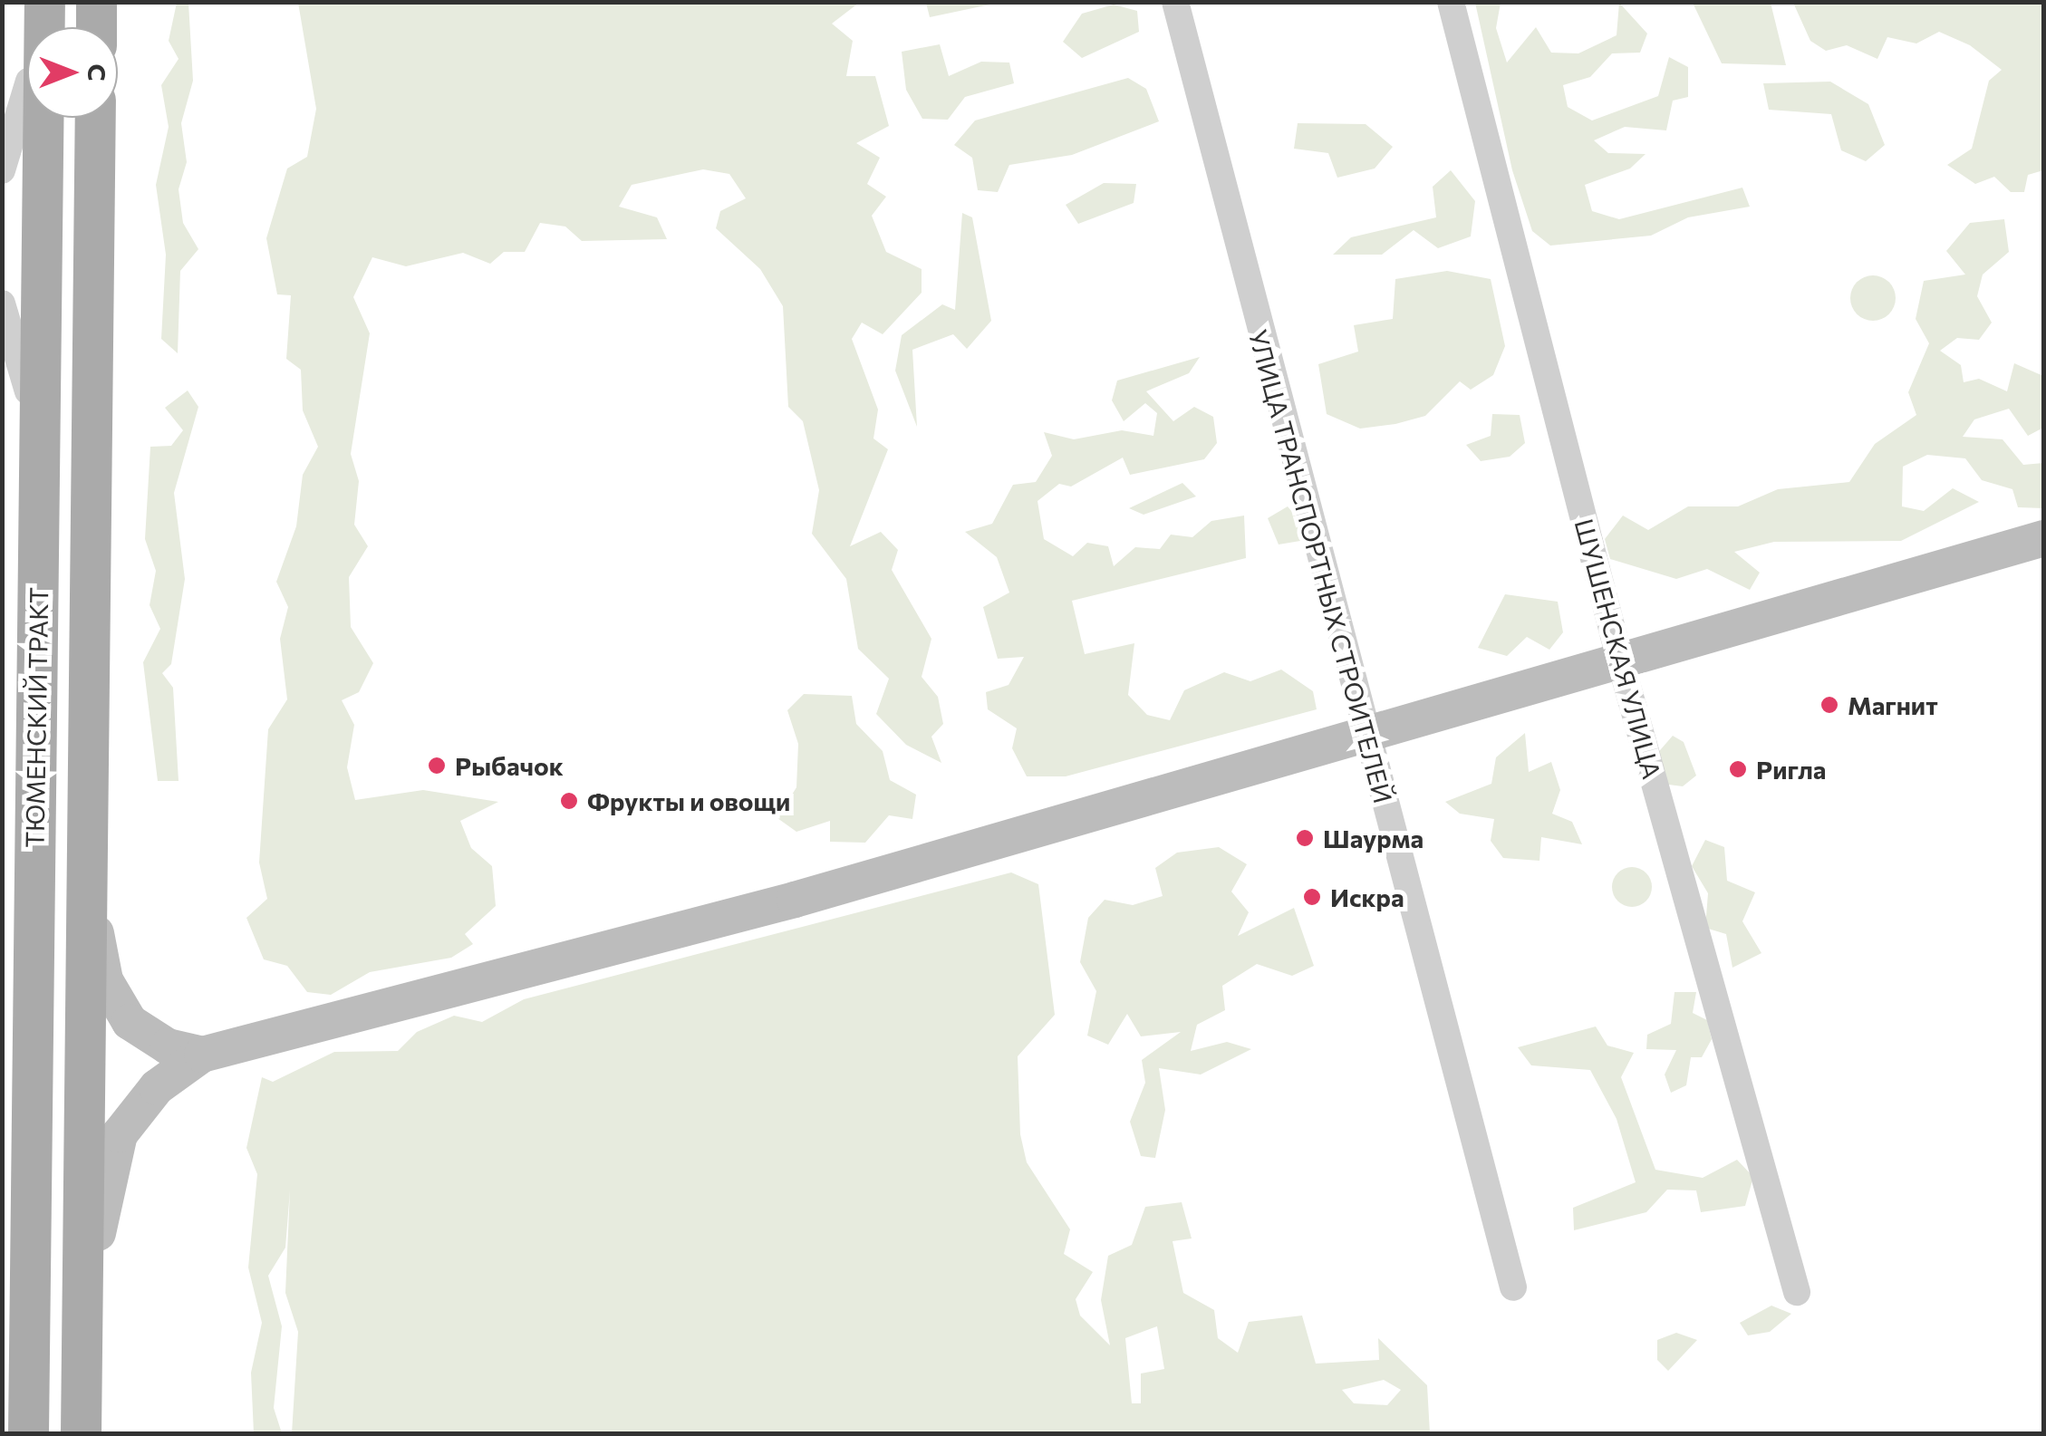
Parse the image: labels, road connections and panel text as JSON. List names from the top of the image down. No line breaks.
{"streets":{"main road":["ТЮМЕНСКИЙ ТРАКТ"],"street":["УЛИЦА ТРАНСПОРТНЫХ СТРОИТЕЛЕЙ","ШУШЕНСКАЯ УЛИЦА"]},"places":["Магнит","Рыбачок","Ригла","Фрукты и овощи","Шаурма","Искра"],"north":"right"}
